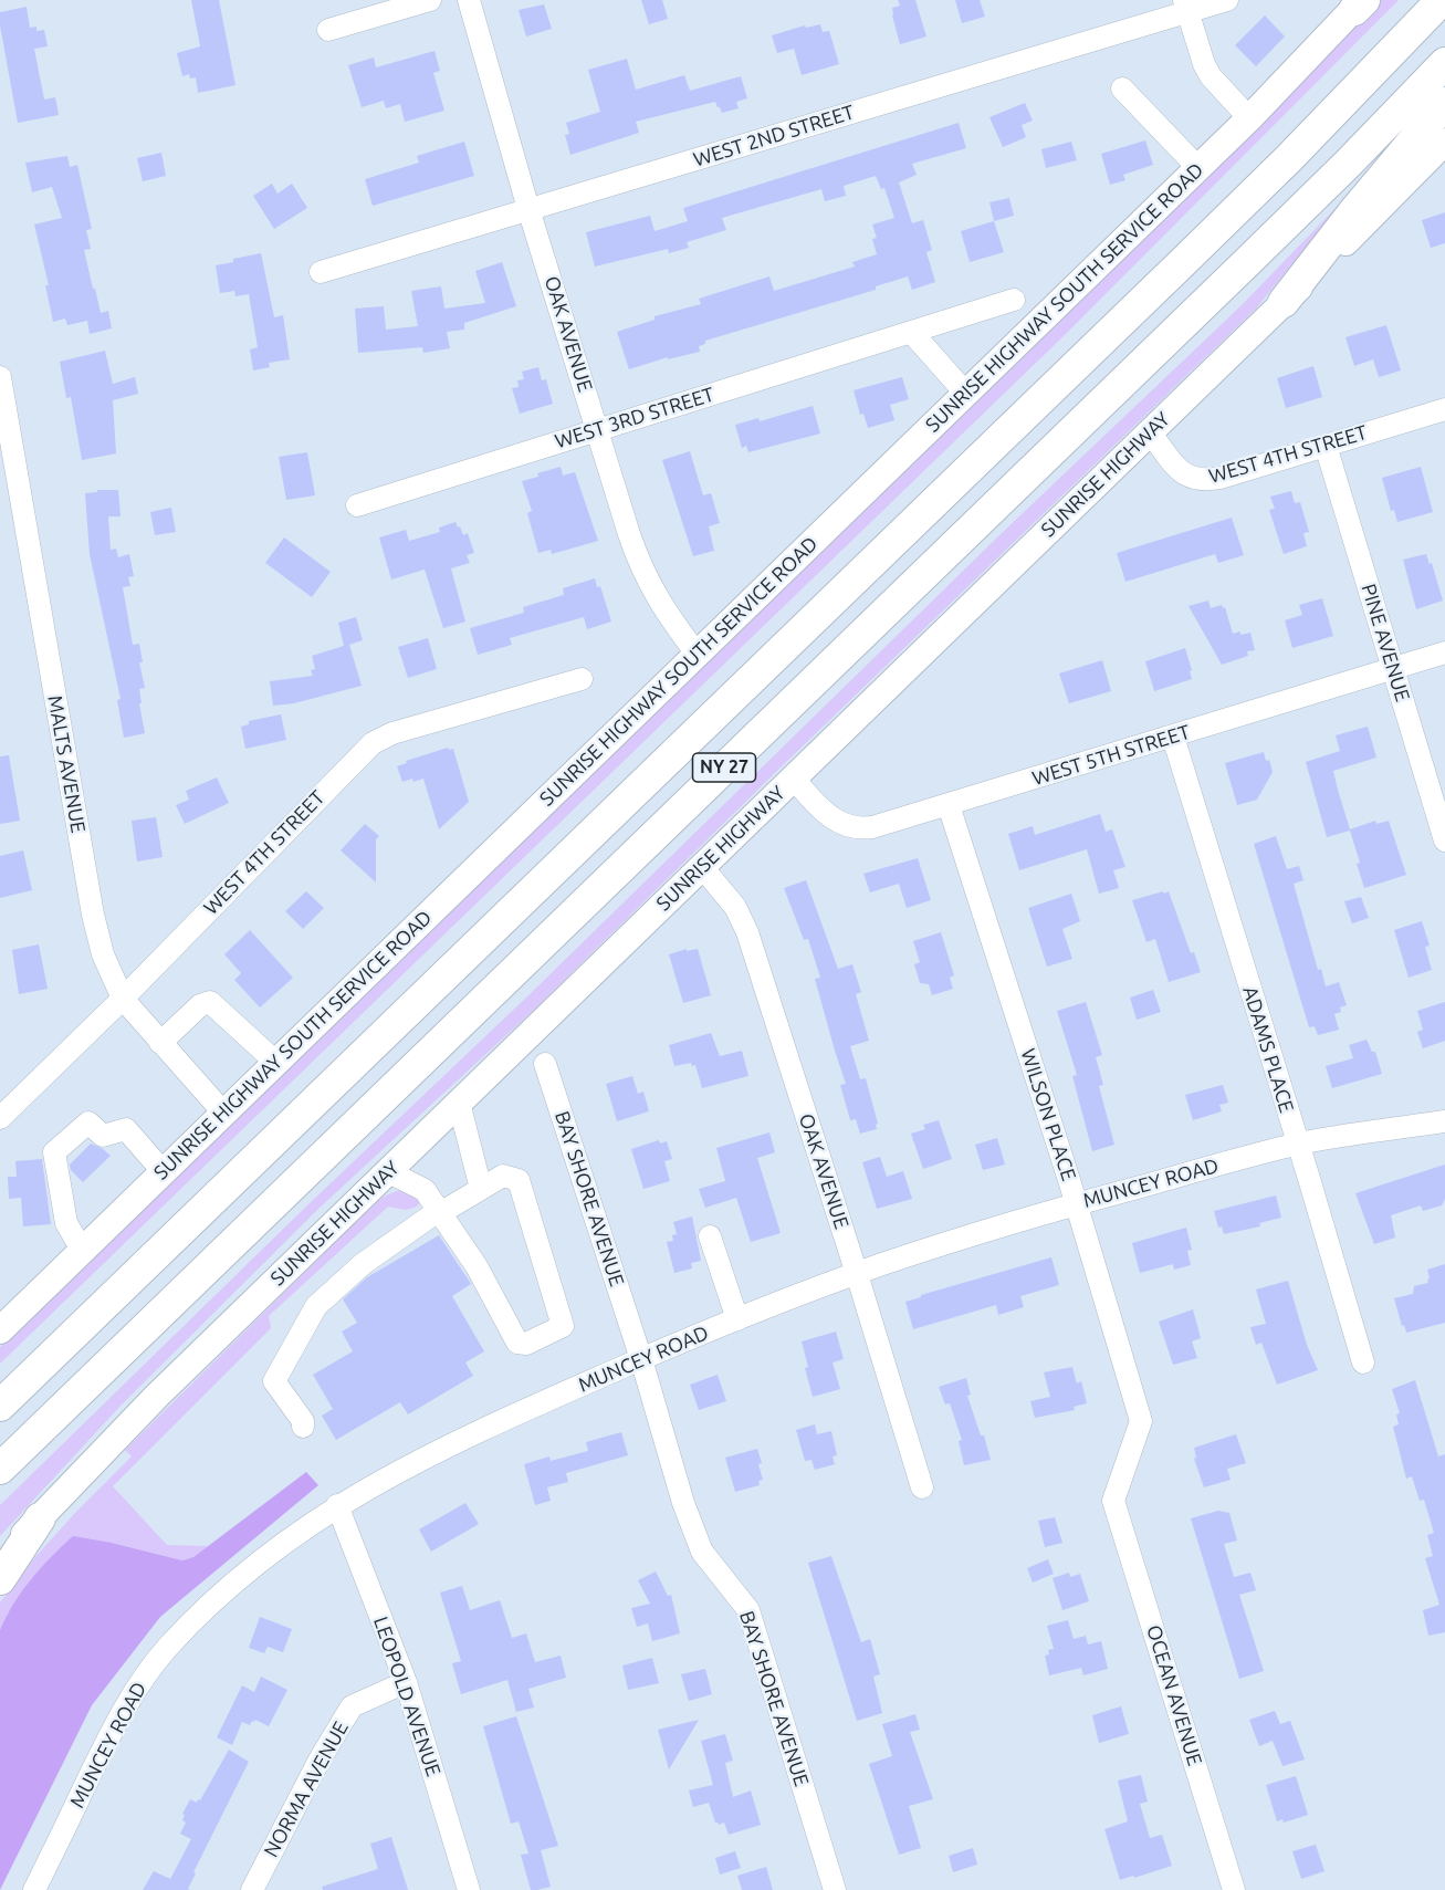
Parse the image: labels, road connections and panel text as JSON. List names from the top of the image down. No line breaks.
{"streets":{"highway":["NY 27"],"main road":["SUNRISE HIGHWAY SOUTH SERVICE ROAD","SUNRISE HIGHWAY"],"street":["WEST 2ND STREET","OAK AVENUE","WEST 3RD STREET","WEST 4TH STREET","PINE AVENUE","WEST 5TH STREET","MALTS AVENUE","ADAMS PLACE","WILSON PLACE","MUNCEY ROAD","BAY SHORE AVENUE","OCEAN AVENUE","LEOPOLD AVENUE","NORMA AVENUE"]},"crossings":[["WEST 2ND STREET","OAK AVENUE"],["SUNRISE HIGHWAY SOUTH SERVICE ROAD","OAK AVENUE"],["SUNRISE HIGHWAY SOUTH SERVICE ROAD","MALTS AVENUE"],["OAK AVENUE","WEST 3RD STREET"],["OAK AVENUE","SUNRISE HIGHWAY"],["OAK AVENUE","MUNCEY ROAD"],["WEST 4TH STREET","SUNRISE HIGHWAY"],["WEST 4TH STREET","PINE AVENUE"],["WEST 4TH STREET","MALTS AVENUE"],["SUNRISE HIGHWAY","WEST 5TH STREET"],["PINE AVENUE","WEST 5TH STREET"],["WEST 5TH STREET","ADAMS PLACE"],["WEST 5TH STREET","WILSON PLACE"],["ADAMS PLACE","MUNCEY ROAD"],["WILSON PLACE","MUNCEY ROAD"],["WILSON PLACE","OCEAN AVENUE"],["MUNCEY ROAD","BAY SHORE AVENUE"],["MUNCEY ROAD","LEOPOLD AVENUE"],["LEOPOLD AVENUE","NORMA AVENUE"]]}
